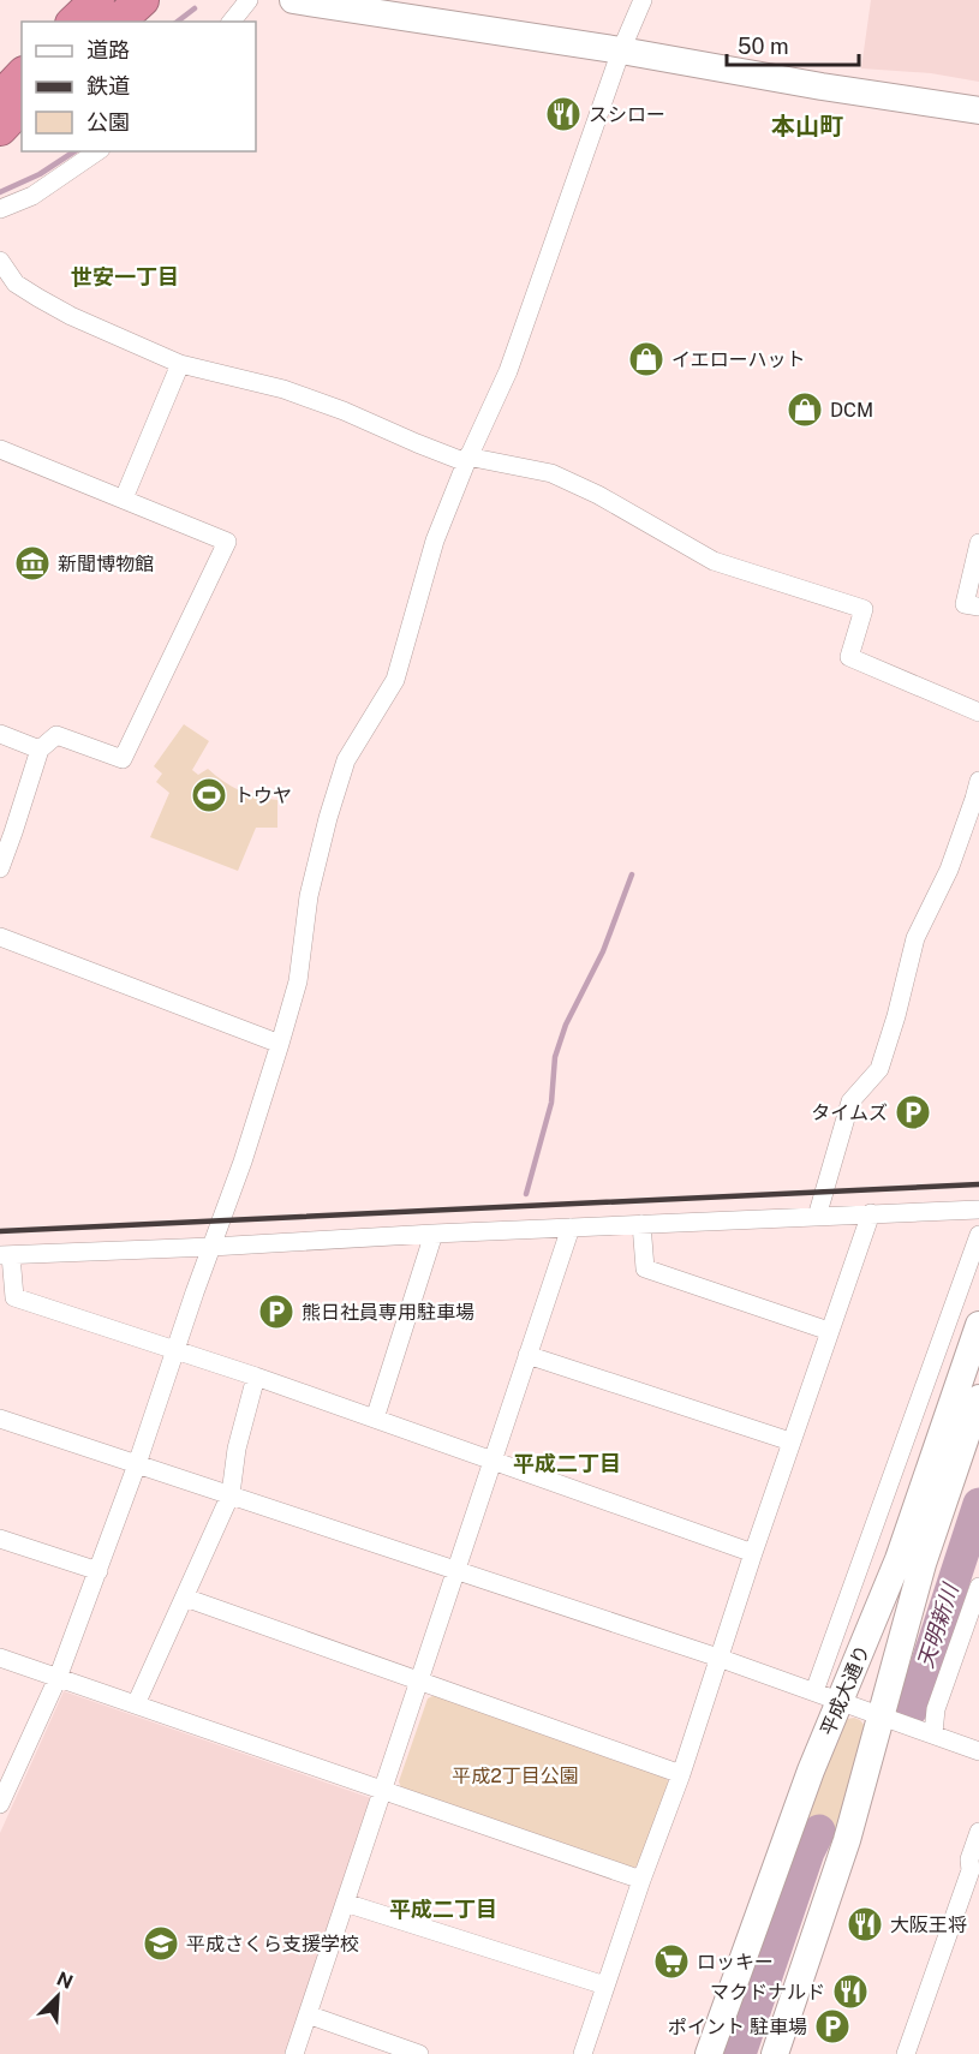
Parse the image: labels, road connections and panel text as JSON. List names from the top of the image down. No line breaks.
{"streets":{"street":["平成大通り"]},"districts":["本山町","世安一丁目","平成二丁目","平成二丁目"],"water":["天明新川"],"parks":["平成2丁目公園"],"places":{"restaurant":["スシロー","大阪王将","マクドナルド"],"shop":["イエローハット","DCM"],"museum":["新聞博物館"],"sports":["トウヤ"],"parking":["タイムズ","熊日社員専用駐車場","ポイント 駐車場"],"school or university":["平成さくら支援学校"],"supermarket":["ロッキー"]},"legend":["道路","鉄道","公園"],"scale_bar":"50 m","north":"top right"}
